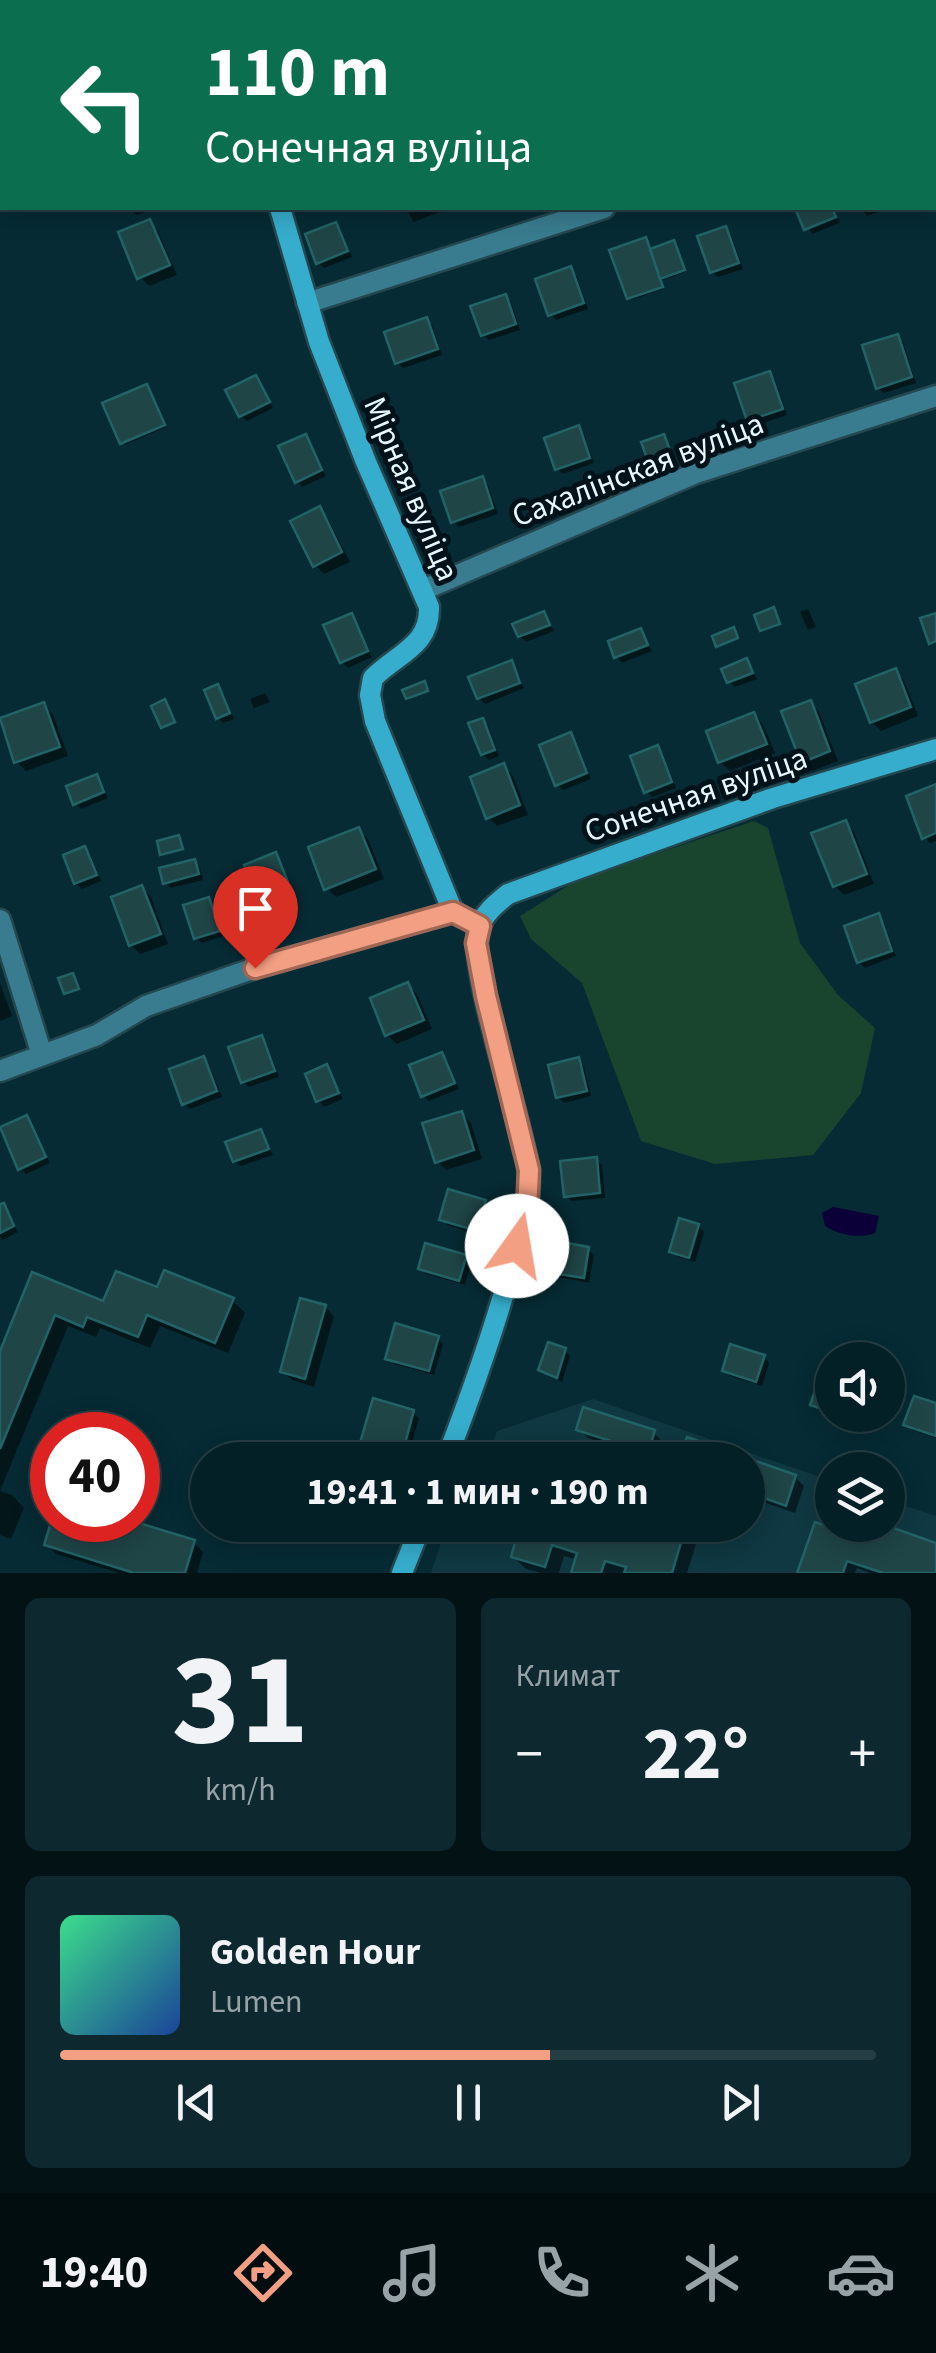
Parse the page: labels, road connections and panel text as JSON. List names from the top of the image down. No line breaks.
{"streets":{"street":["Сахалінская вуліца","Мірная вуліца","Сонечная вуліца"]},"crossings":[["Сахалінская вуліца","Мірная вуліца"]],"page":{"turn":["110 m","Сонечная вуліца"],"limit":"40","trip":"19:41 · 1 мин · 190 m","tile":[["31","km/h"],"Климат"],"heat":["−","22°","+"],"song":["Golden Hour","Lumen"],"tabs":"19:40"}}
